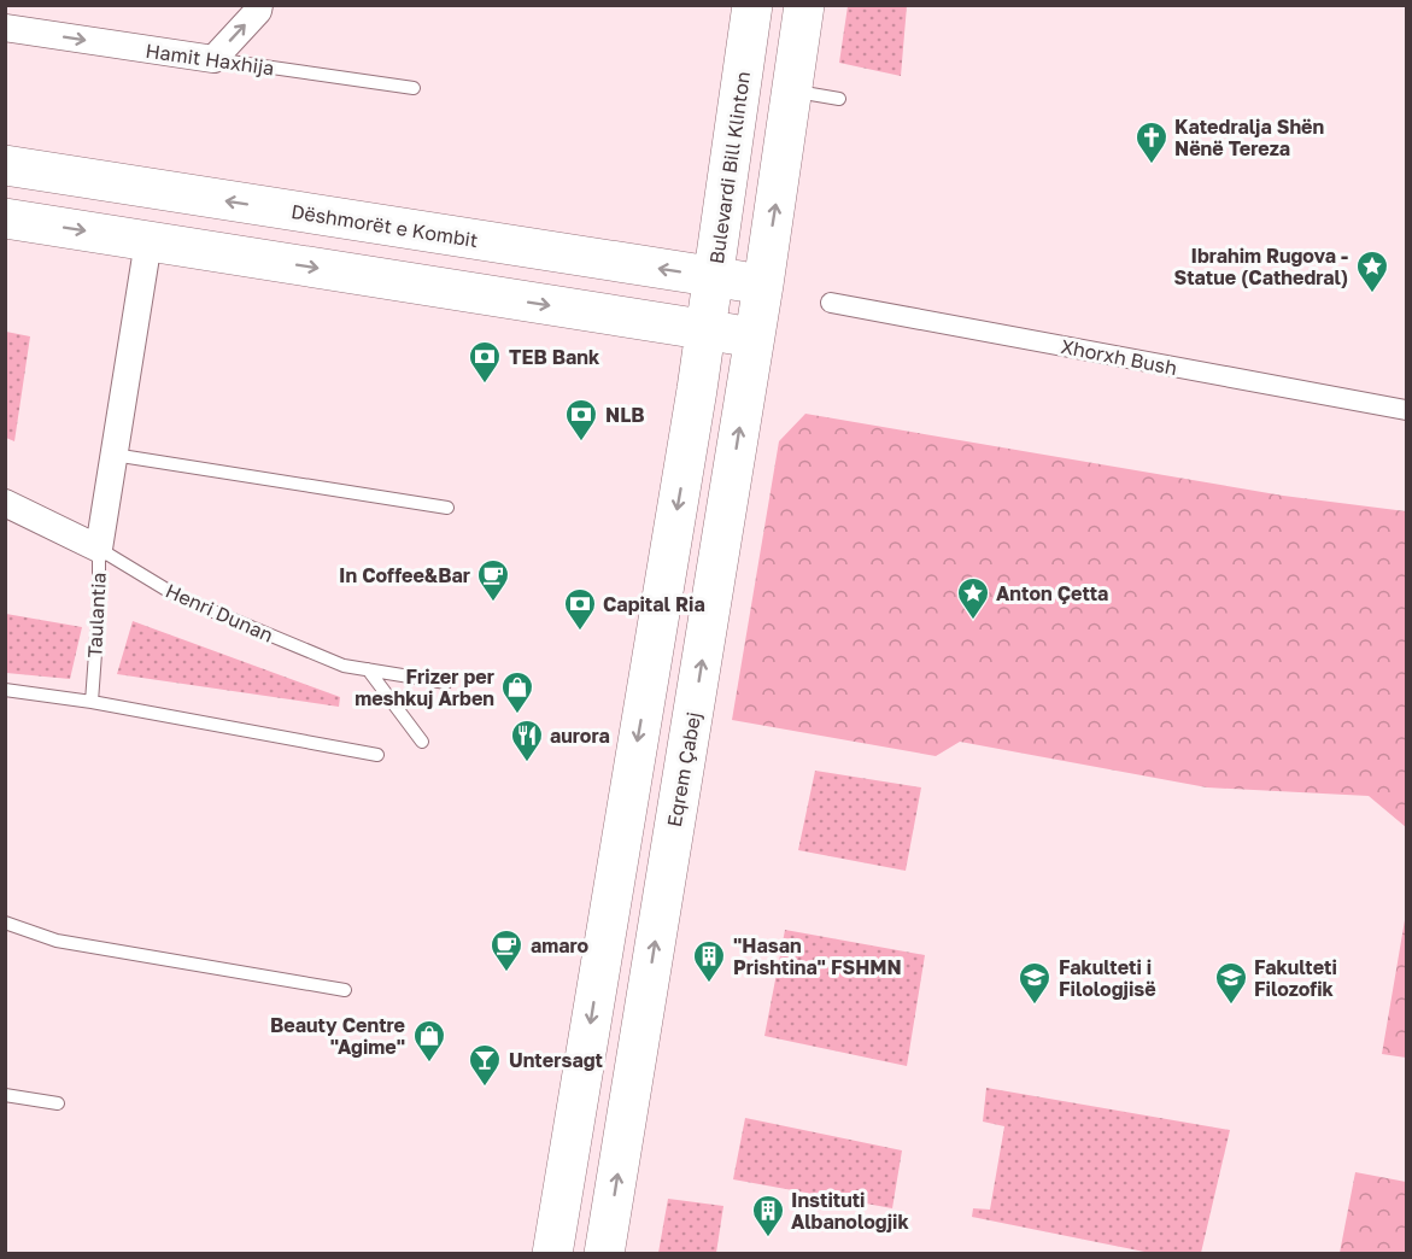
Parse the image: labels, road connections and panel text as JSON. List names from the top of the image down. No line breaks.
{"streets":{"main road":["Bulevardi Bill Klinton","Dëshmorët e Kombit","Eqrem Çabej"],"street":["Hamit Haxhija","Xhorxh Bush","Henri Dunan","Taulantia"]},"crossings":[["Bulevardi Bill Klinton","Dëshmorët e Kombit"],["Dëshmorët e Kombit","Eqrem Çabej"],["Henri Dunan","Taulantia"]],"one_way":["Hamit Haxhija"],"places":{"church":["Katedralja Shën Nënë Tereza"],"place":["Ibrahim Rugova - Statue (Cathedral)","Anton Çetta"],"bank":["TEB Bank","NLB","Capital Ria"],"cafe":["In Coffee&Bar","amaro"],"shop":["Frizer per meshkuj Arben","Beauty Centre \"Agime\""],"restaurant":["aurora"],"building":["\"Hasan Prishtina\" FSHMN","Instituti Albanologjik"],"school or university":["Fakulteti i Filologjisë","Fakulteti Filozofik"],"bar":["Untersagt"]}}
